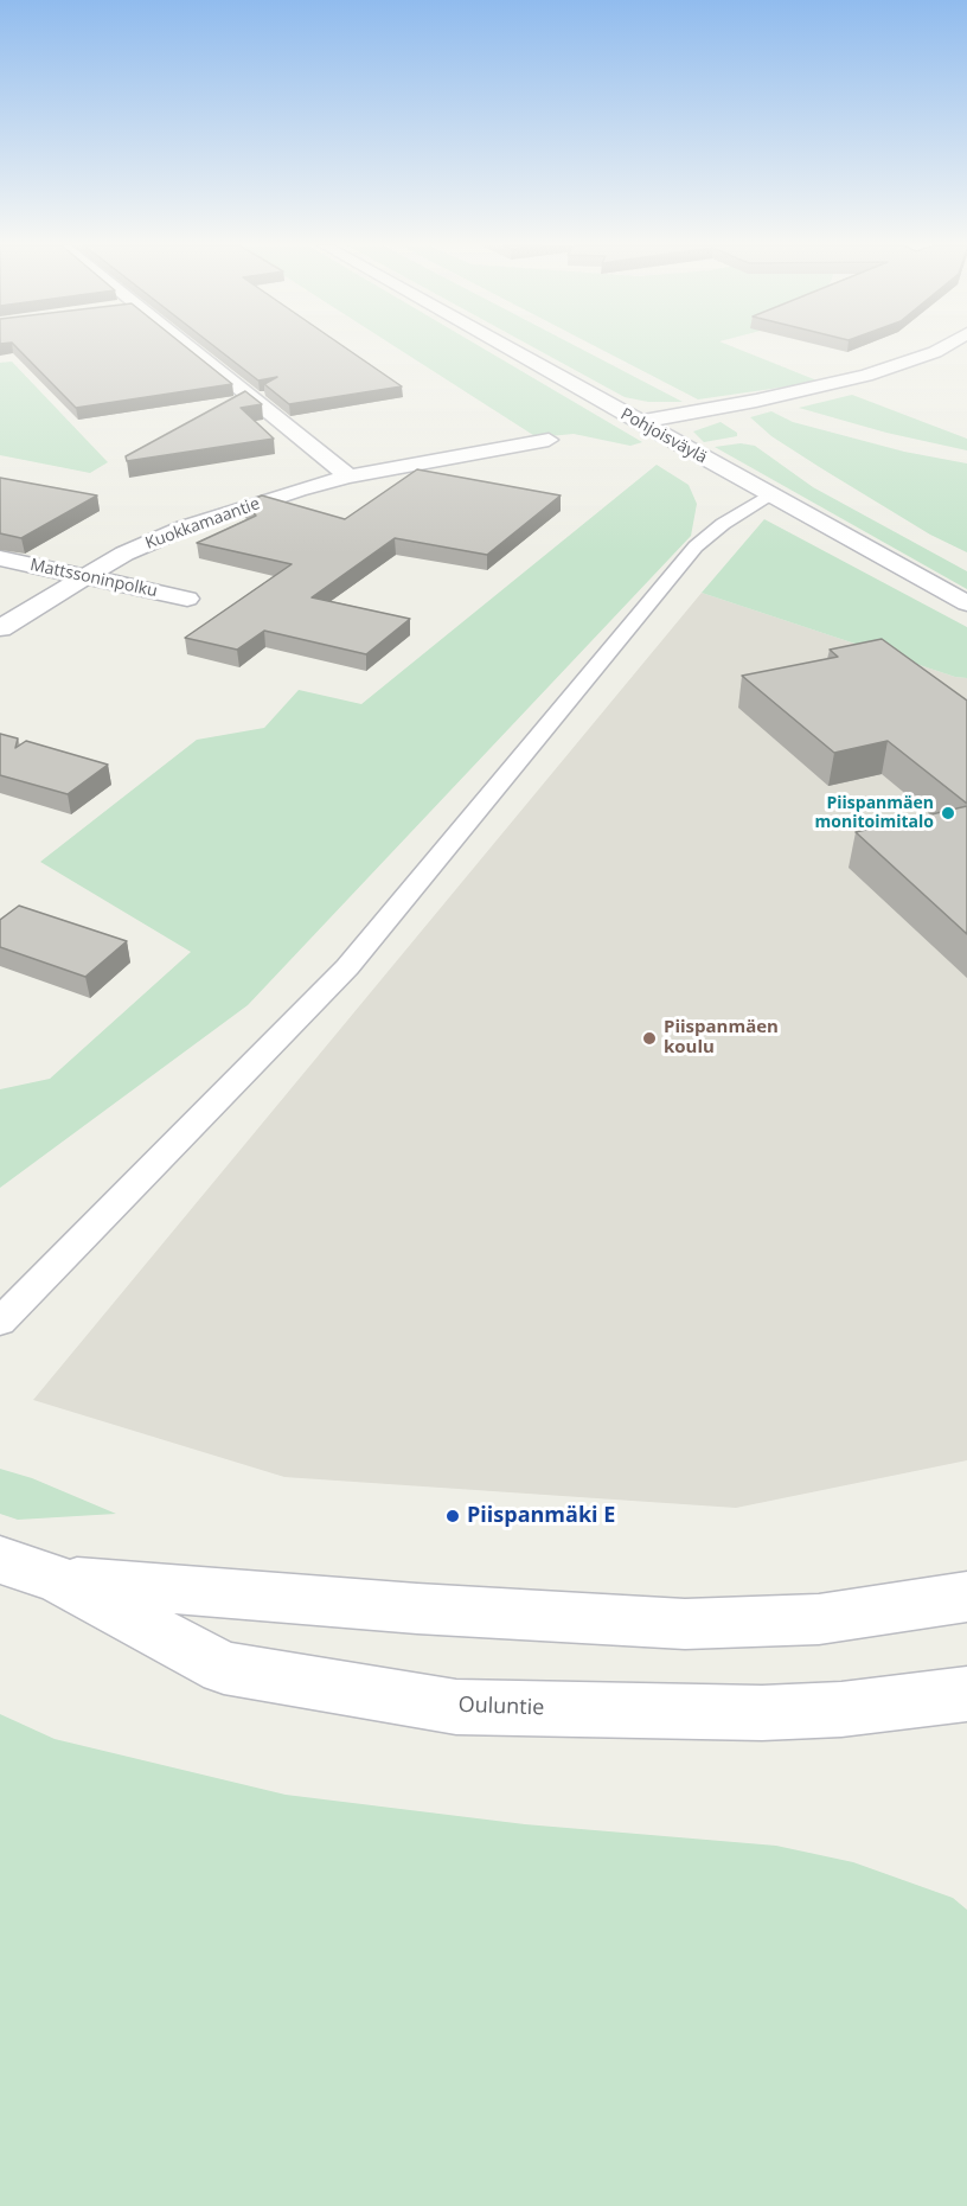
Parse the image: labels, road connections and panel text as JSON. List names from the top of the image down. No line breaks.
{"streets":{"street":["Pohjoisväylä","Kuokkamaantie","Mattssoninpolku","Ouluntie"]},"crossings":[["Kuokkamaantie","Mattssoninpolku"]],"places":["Piispanmäen monitoimitalo","Piispanmäen koulu","Piispanmäki E"]}
